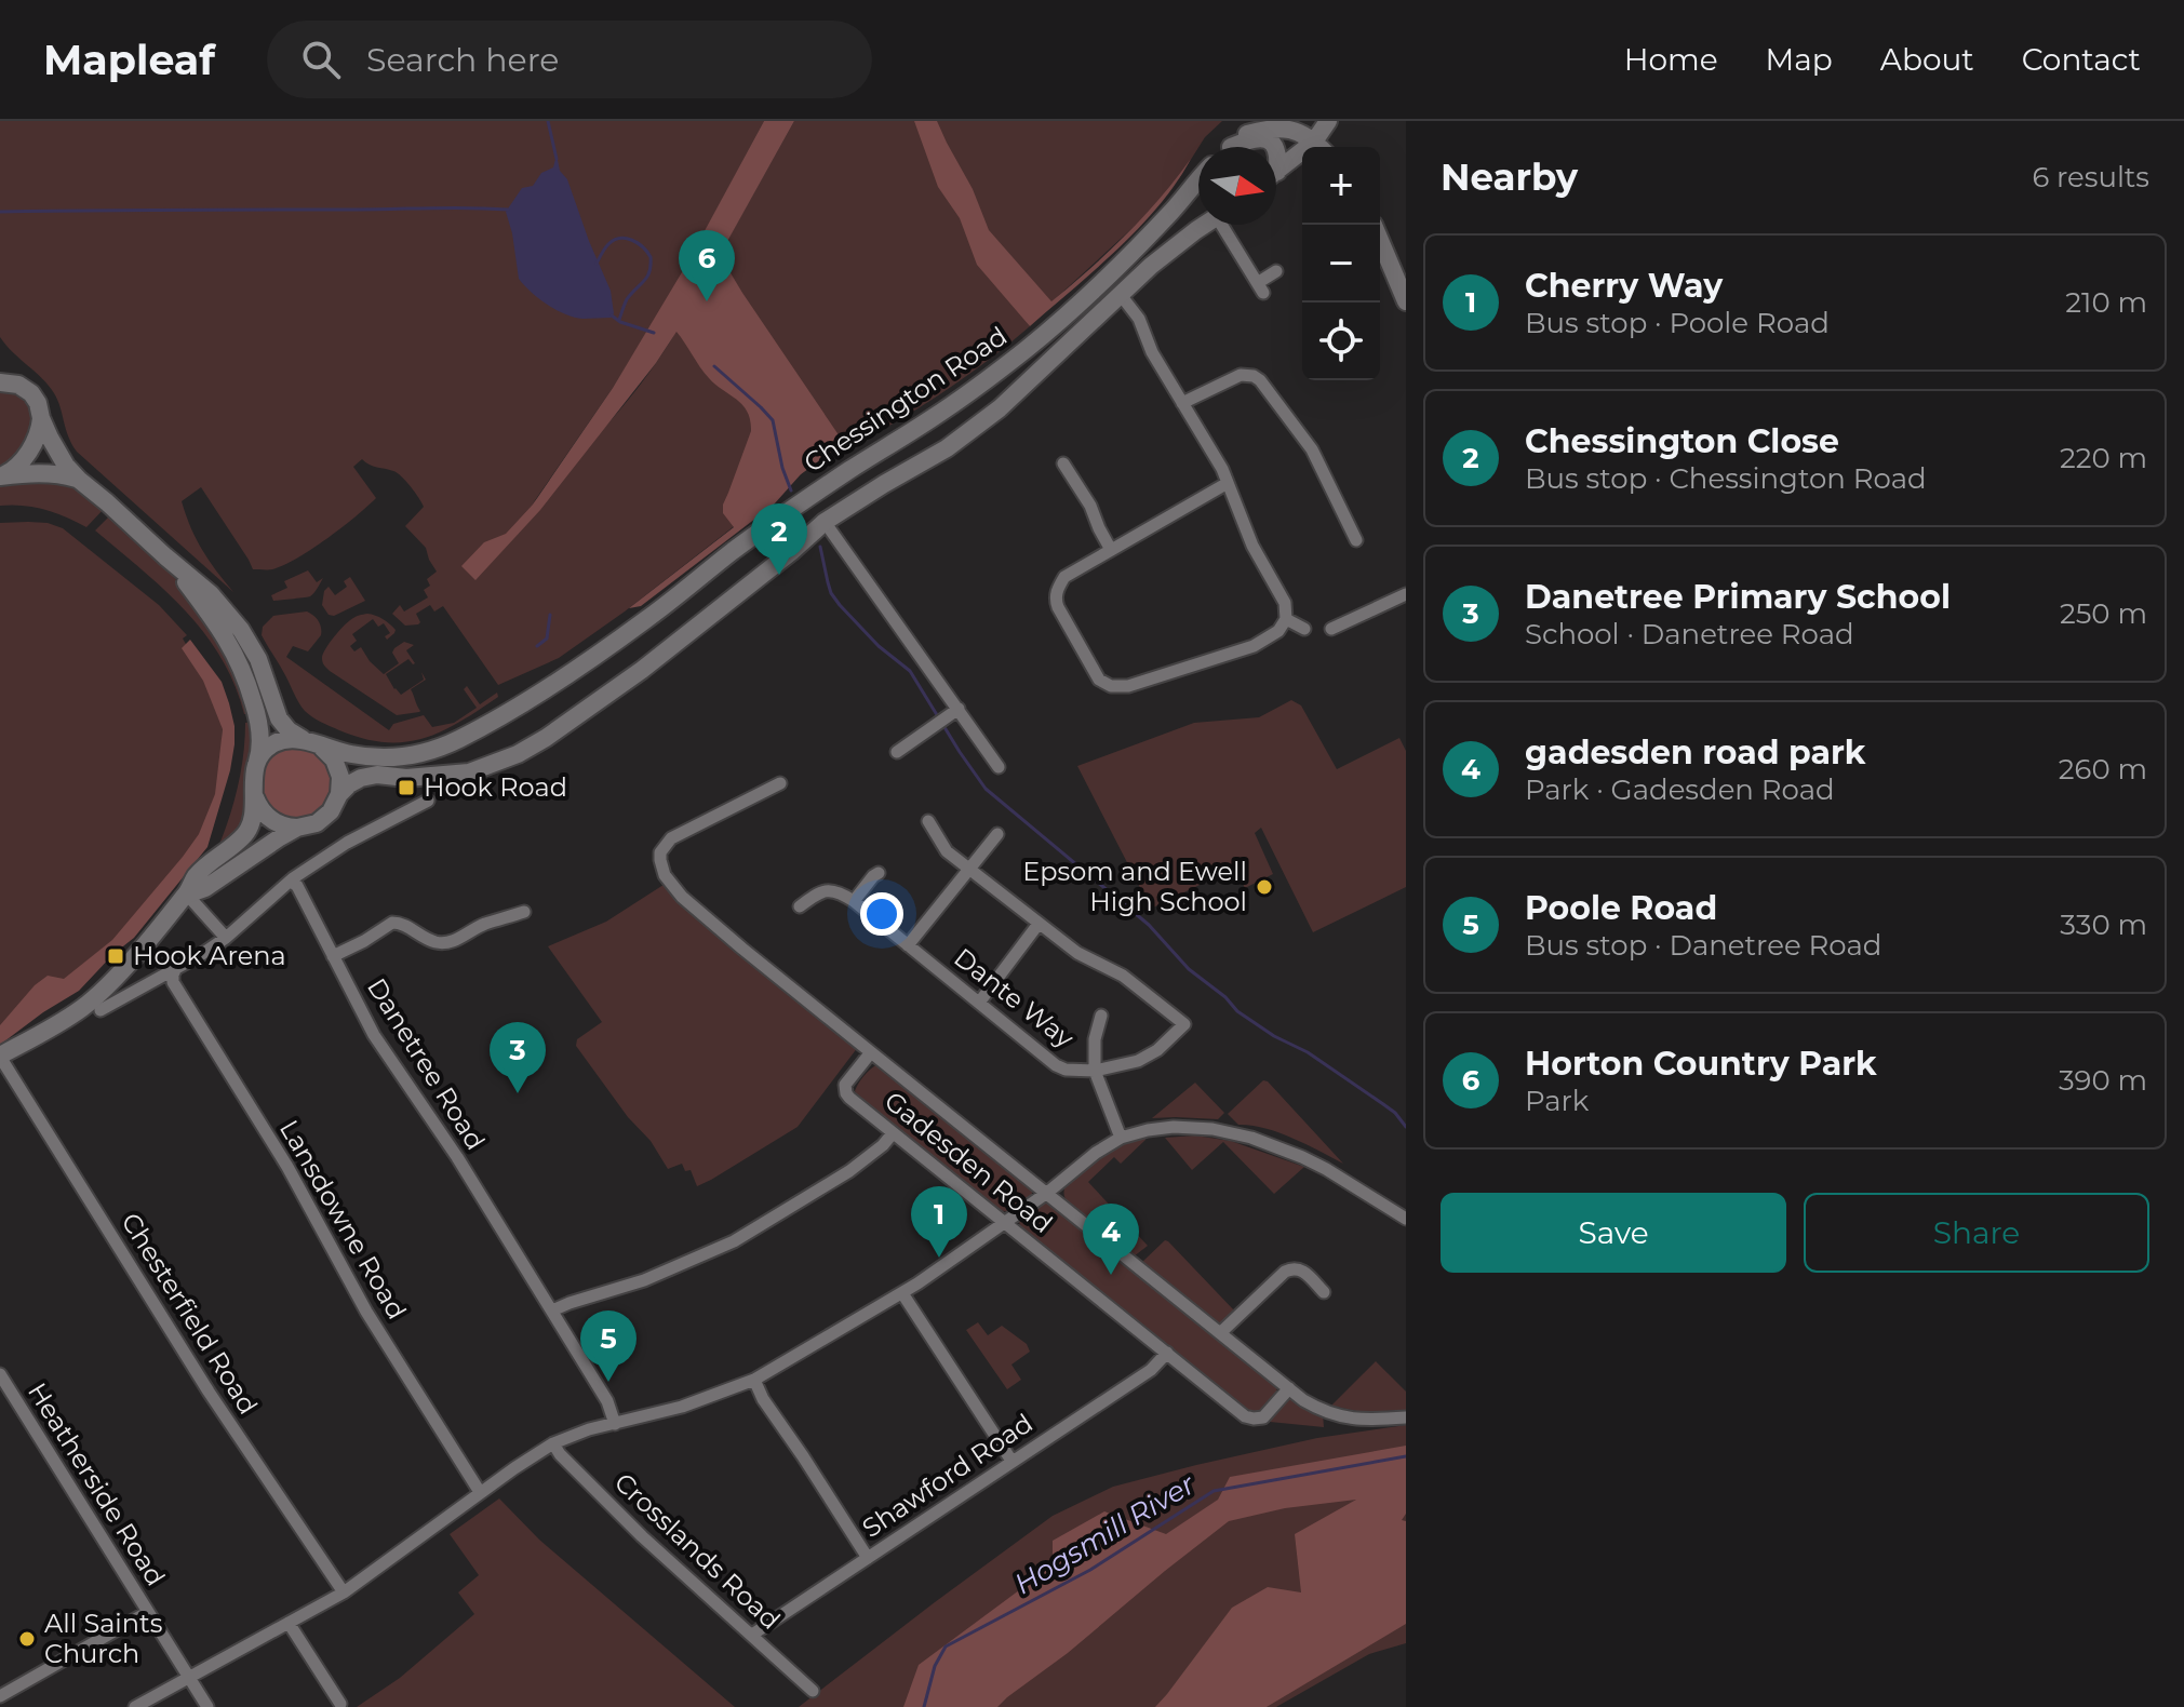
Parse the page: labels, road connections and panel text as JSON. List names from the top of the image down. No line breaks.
{"streets":{"main road":["Chessington Road"],"street":["Dante Way","Danetree Road","Gadesden Road","Lansdowne Road","Chesterfield Road","Shawford Road","Heatherside Road","Crosslands Road"]},"crossings":[["Chessington Road","Chesterfield Road"],["Gadesden Road","Shawford Road"],["Shawford Road","Crosslands Road"]],"water":["Hogsmill River"],"places":{"transit":["Hook Road","Hook Arena"],"other":["Epsom and Ewell High School","All Saints Church"]},"north":"right","page":{"header":"Mapleaf","search":"Search here","nav":["Home","Map","About","Contact"],"heading":["Nearby","6 results"],"map_buttons":["+","−"],"pins":["6","2","3","1","4","5"],"list":[{"mark":"1","name":"Cherry Way","note":"Bus stop · Poole Road","value":"210 m"},{"mark":"2","name":"Chessington Close","note":"Bus stop · Chessington Road","value":"220 m"},{"mark":"3","name":"Danetree Primary School","note":"School · Danetree Road","value":"250 m"},{"mark":"4","name":"gadesden road park","note":"Park · Gadesden Road","value":"260 m"},{"mark":"5","name":"Poole Road","note":"Bus stop · Danetree Road","value":"330 m"},{"mark":"6","name":"Horton Country Park","note":"Park","value":"390 m"}],"buttons":["Save","Share"]}}
